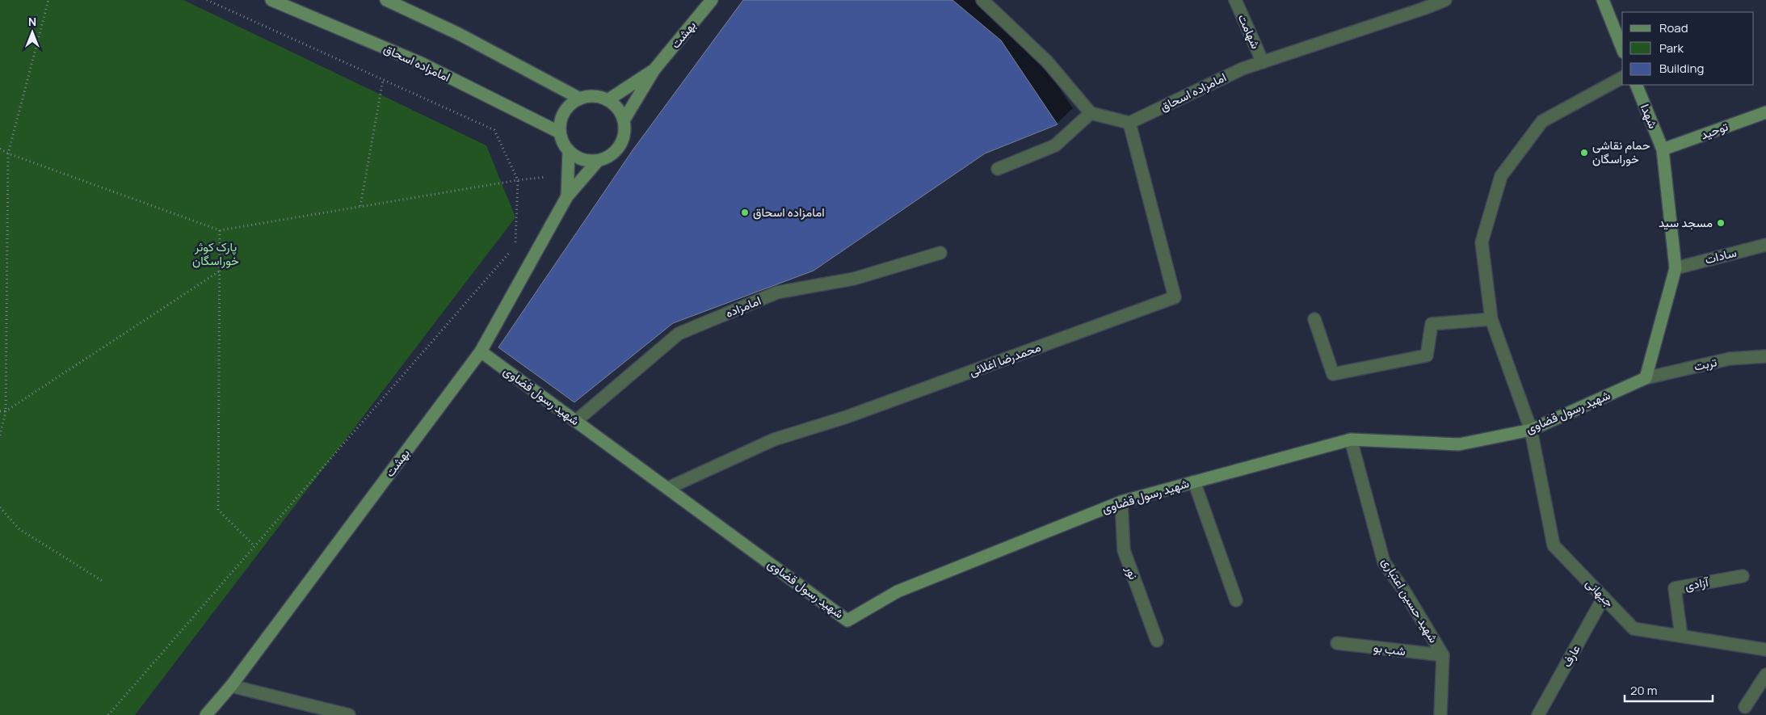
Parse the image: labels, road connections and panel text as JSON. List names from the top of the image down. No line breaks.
{"streets":{"street":["شهامت","بهشت","امامزاده اسحاق","شهدا","توحید","سادات","امامزاده","محمدرضا اغلائی","تربت","شهید رسول قضاوی","نور","آزادی","جیهانی","شهید حسین اعتباری","شب بو","عارف"]},"crossings":[["شهامت","امامزاده اسحاق"],["بهشت","امامزاده اسحاق"],["بهشت","شهید رسول قضاوی"],["امامزاده اسحاق","محمدرضا اغلائی"],["شهدا","توحید"],["امامزاده","شهید رسول قضاوی"],["محمدرضا اغلائی","شهید رسول قضاوی"],["تربت","شهید رسول قضاوی"],["شهید رسول قضاوی","نور"],["شهید رسول قضاوی","جیهانی"],["شهید رسول قضاوی","شهید حسین اعتباری"],["آزادی","جیهانی"],["جیهانی","عارف"],["شهید حسین اعتباری","شب بو"]],"parks":["پارک کوثر خوراسگان"],"places":["حمام نقاشی خوراسگان","امامزاده اسحاق","مسجد سید"],"legend":["Road","Park","Building"],"scale_bar":"20 m","north":"top"}
